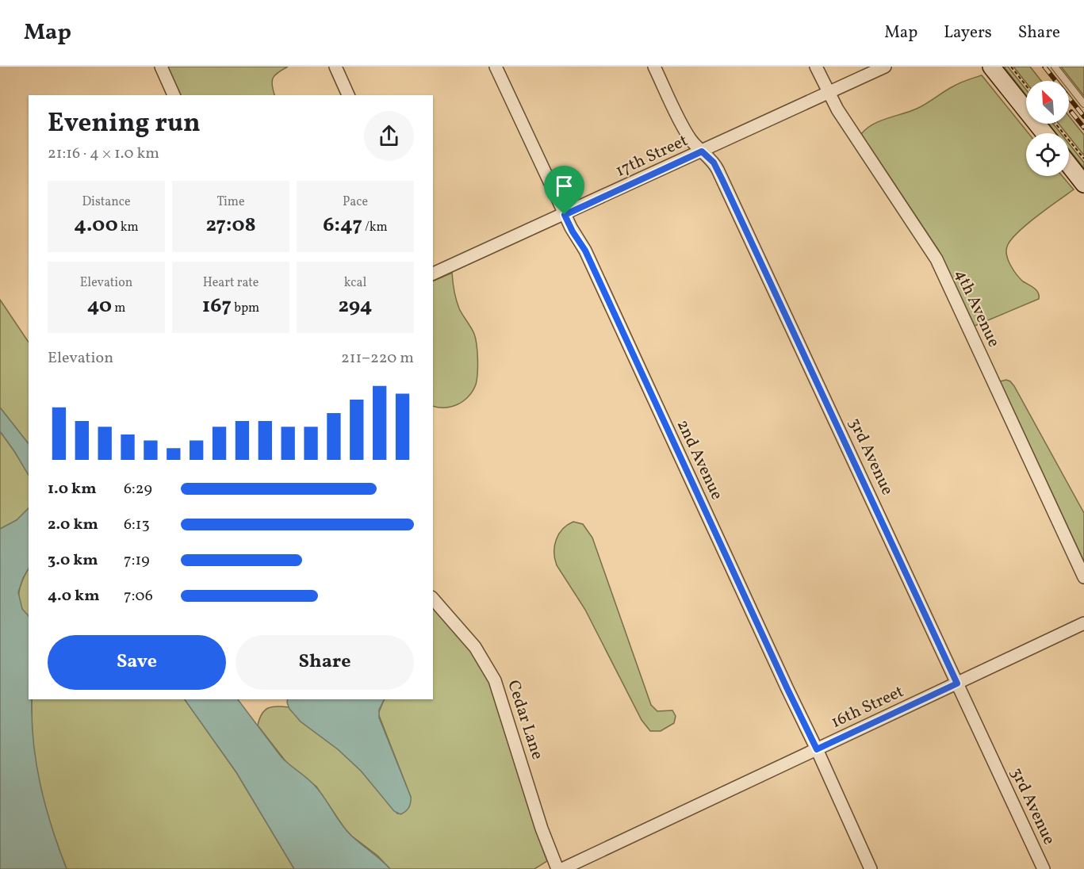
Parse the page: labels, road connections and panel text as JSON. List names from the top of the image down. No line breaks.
{"streets":{"street":["17th Street","4th Avenue","3rd Avenue","2nd Avenue","16th Street","Cedar Lane"]},"crossings":[["17th Street","4th Avenue"],["17th Street","3rd Avenue"],["17th Street","2nd Avenue"],["3rd Avenue","16th Street"],["2nd Avenue","16th Street"]],"north":"top left","page":{"header":"Map","nav":["Map","Layers","Share"],"heading":["Evening run","21:16 · 4 × 1.0 km"],"stats":[["Distance","4.00 km"],["Time","27:08"],["Pace","6:47 /km"],["Elevation","40 m"],["Heart rate","167 bpm"],["kcal","294"]],"chart":["Elevation","211–220 m"],"list":[{"name":"1.0 km","note":"6:29"},{"name":"2.0 km","note":"6:13"},{"name":"3.0 km","note":"7:19"},{"name":"4.0 km","note":"7:06"}],"buttons":["Save","Share"]}}
